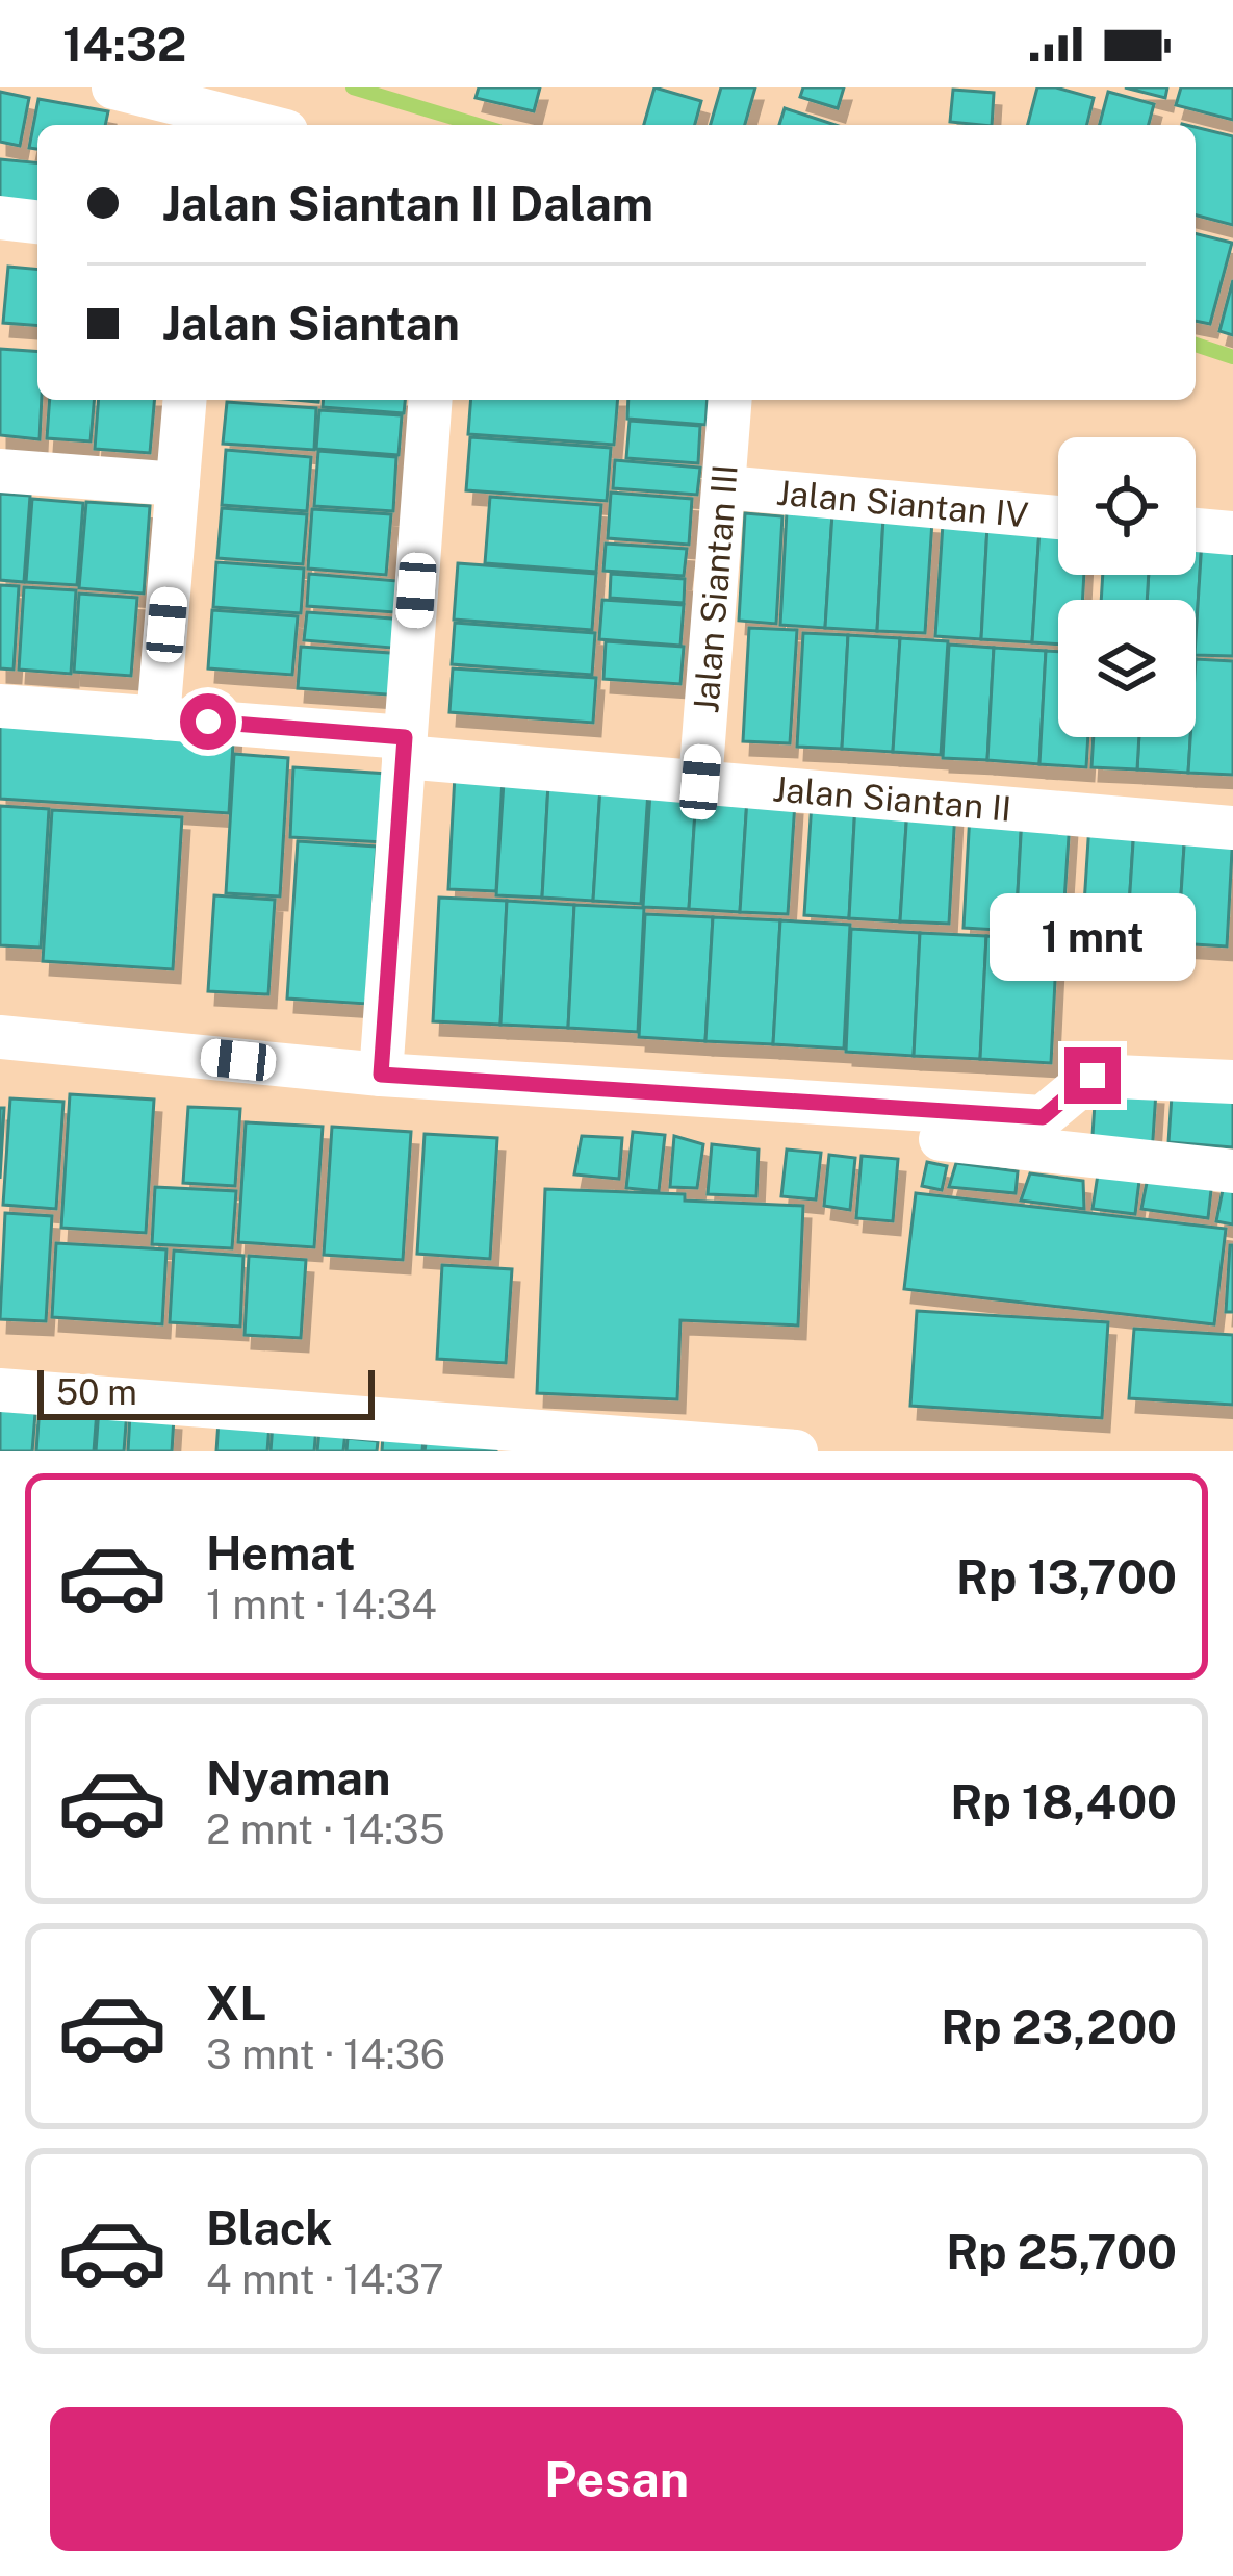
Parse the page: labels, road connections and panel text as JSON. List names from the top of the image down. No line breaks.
{"streets":{"street":["Jalan Siantan IV","Jalan Siantan III","Jalan Siantan II"]},"crossings":[["Jalan Siantan IV","Jalan Siantan III"],["Jalan Siantan III","Jalan Siantan II"]],"scale_bar":"50 m","page":{"status":"14:32","banner":["Jalan Siantan II Dalam","Jalan Siantan"],"bubble":"1 mnt","scale":"50 m","list":[{"name":"Hemat","note":"1 mnt · 14:34","value":"Rp 13,700"},{"name":"Nyaman","note":"2 mnt · 14:35","value":"Rp 18,400"},{"name":"XL","note":"3 mnt · 14:36","value":"Rp 23,200"},{"name":"Black","note":"4 mnt · 14:37","value":"Rp 25,700"}],"buttons":"Pesan"}}
